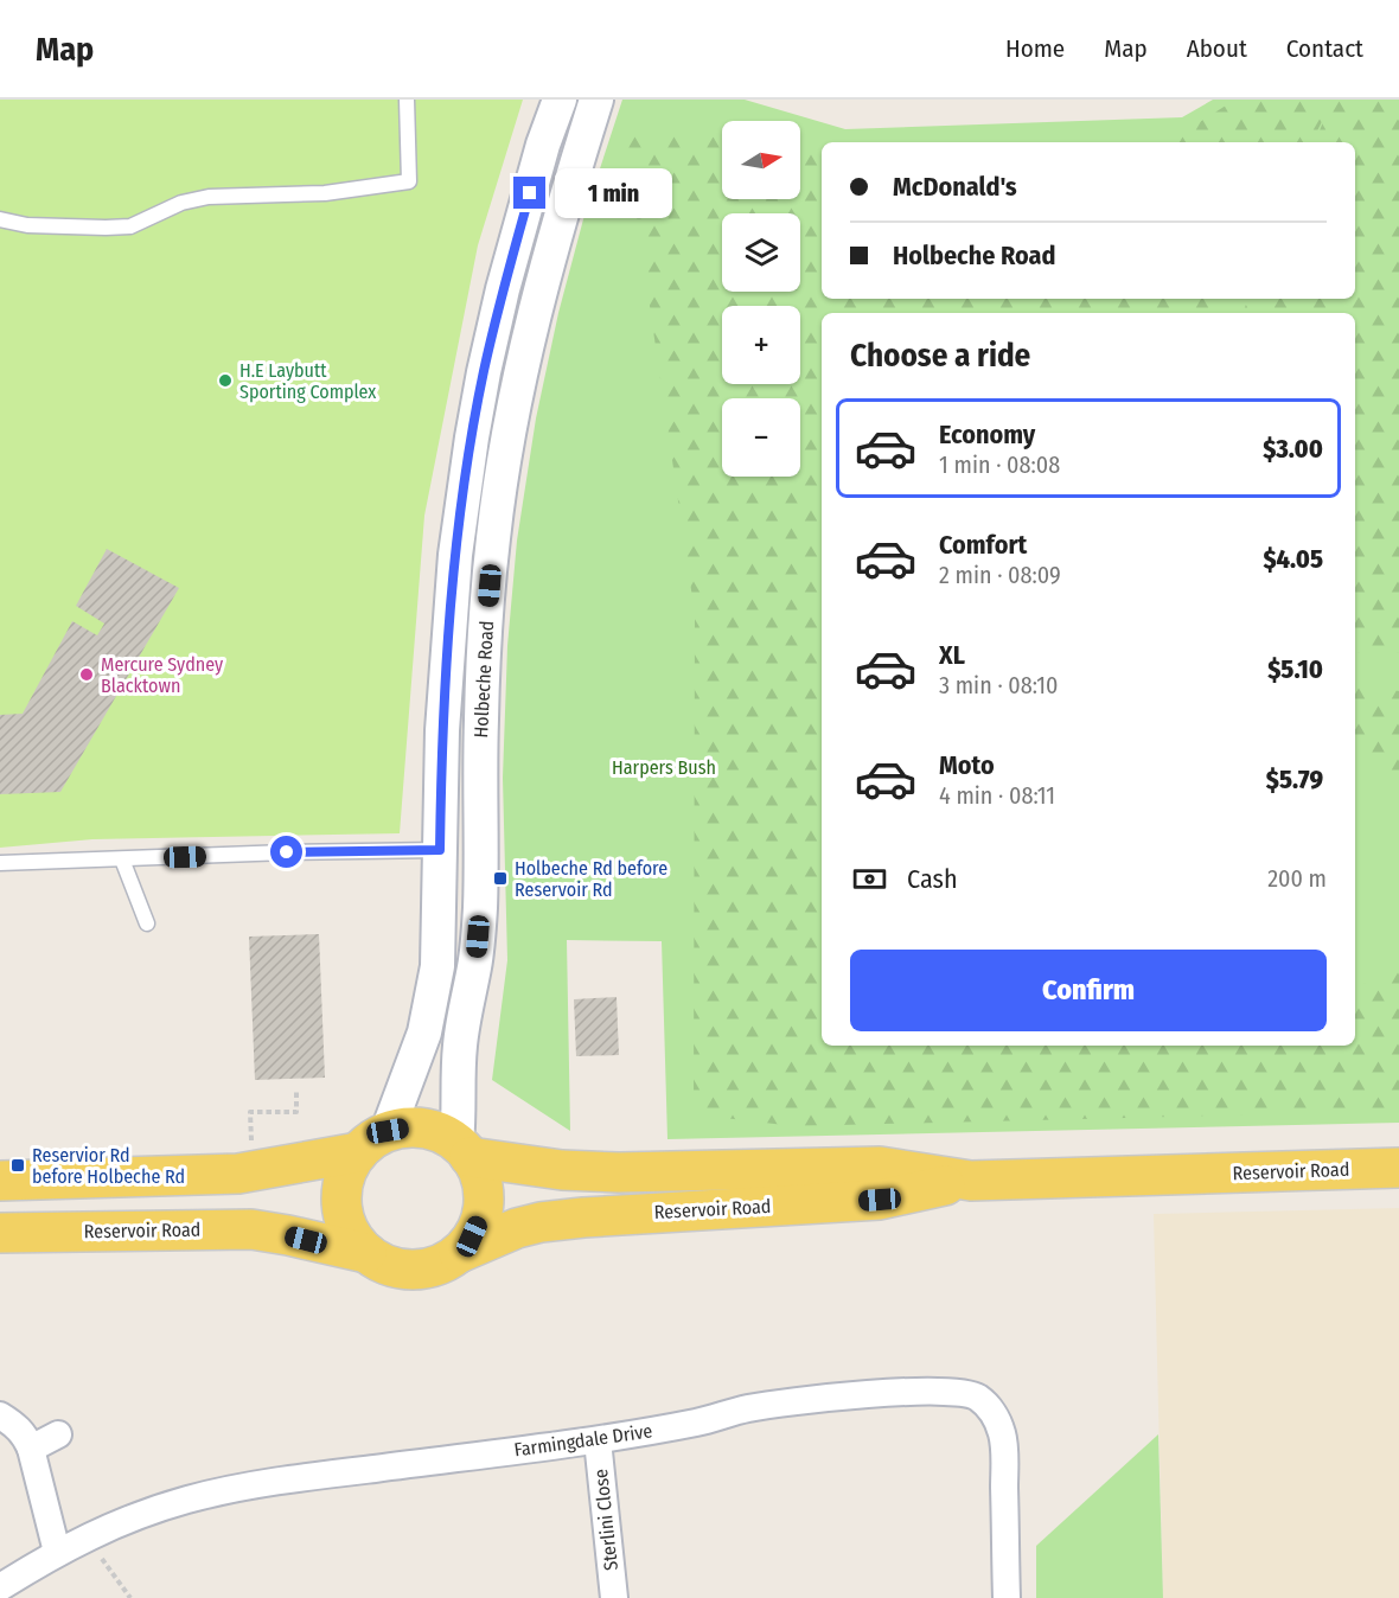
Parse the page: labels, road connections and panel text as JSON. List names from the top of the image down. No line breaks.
{"streets":{"main road":["Reservoir Road"],"street":["Holbeche Road","Farmingdale Drive","Sterlini Close"]},"crossings":[["Holbeche Road","Reservoir Road"],["Farmingdale Drive","Sterlini Close"]],"parks":["Harpers Bush"],"places":{"other":["H.E Laybutt Sporting Complex","Mercure Sydney Blacktown"],"transit":["Holbeche Rd before Reservoir Rd","Reservior Rd before Holbeche Rd"]},"north":"right","page":{"header":"Map","nav":["Home","Map","About","Contact"],"map_buttons":["+","−"],"banner":["McDonald's","Holbeche Road"],"bubble":"1 min","heading":"Choose a ride","list":[{"name":"Economy","note":"1 min · 08:08","value":"$3.00"},{"name":"Comfort","note":"2 min · 08:09","value":"$4.05"},{"name":"XL","note":"3 min · 08:10","value":"$5.10"},{"name":"Moto","note":"4 min · 08:11","value":"$5.79"}],"pay":["Cash","200 m"],"buttons":"Confirm"}}
